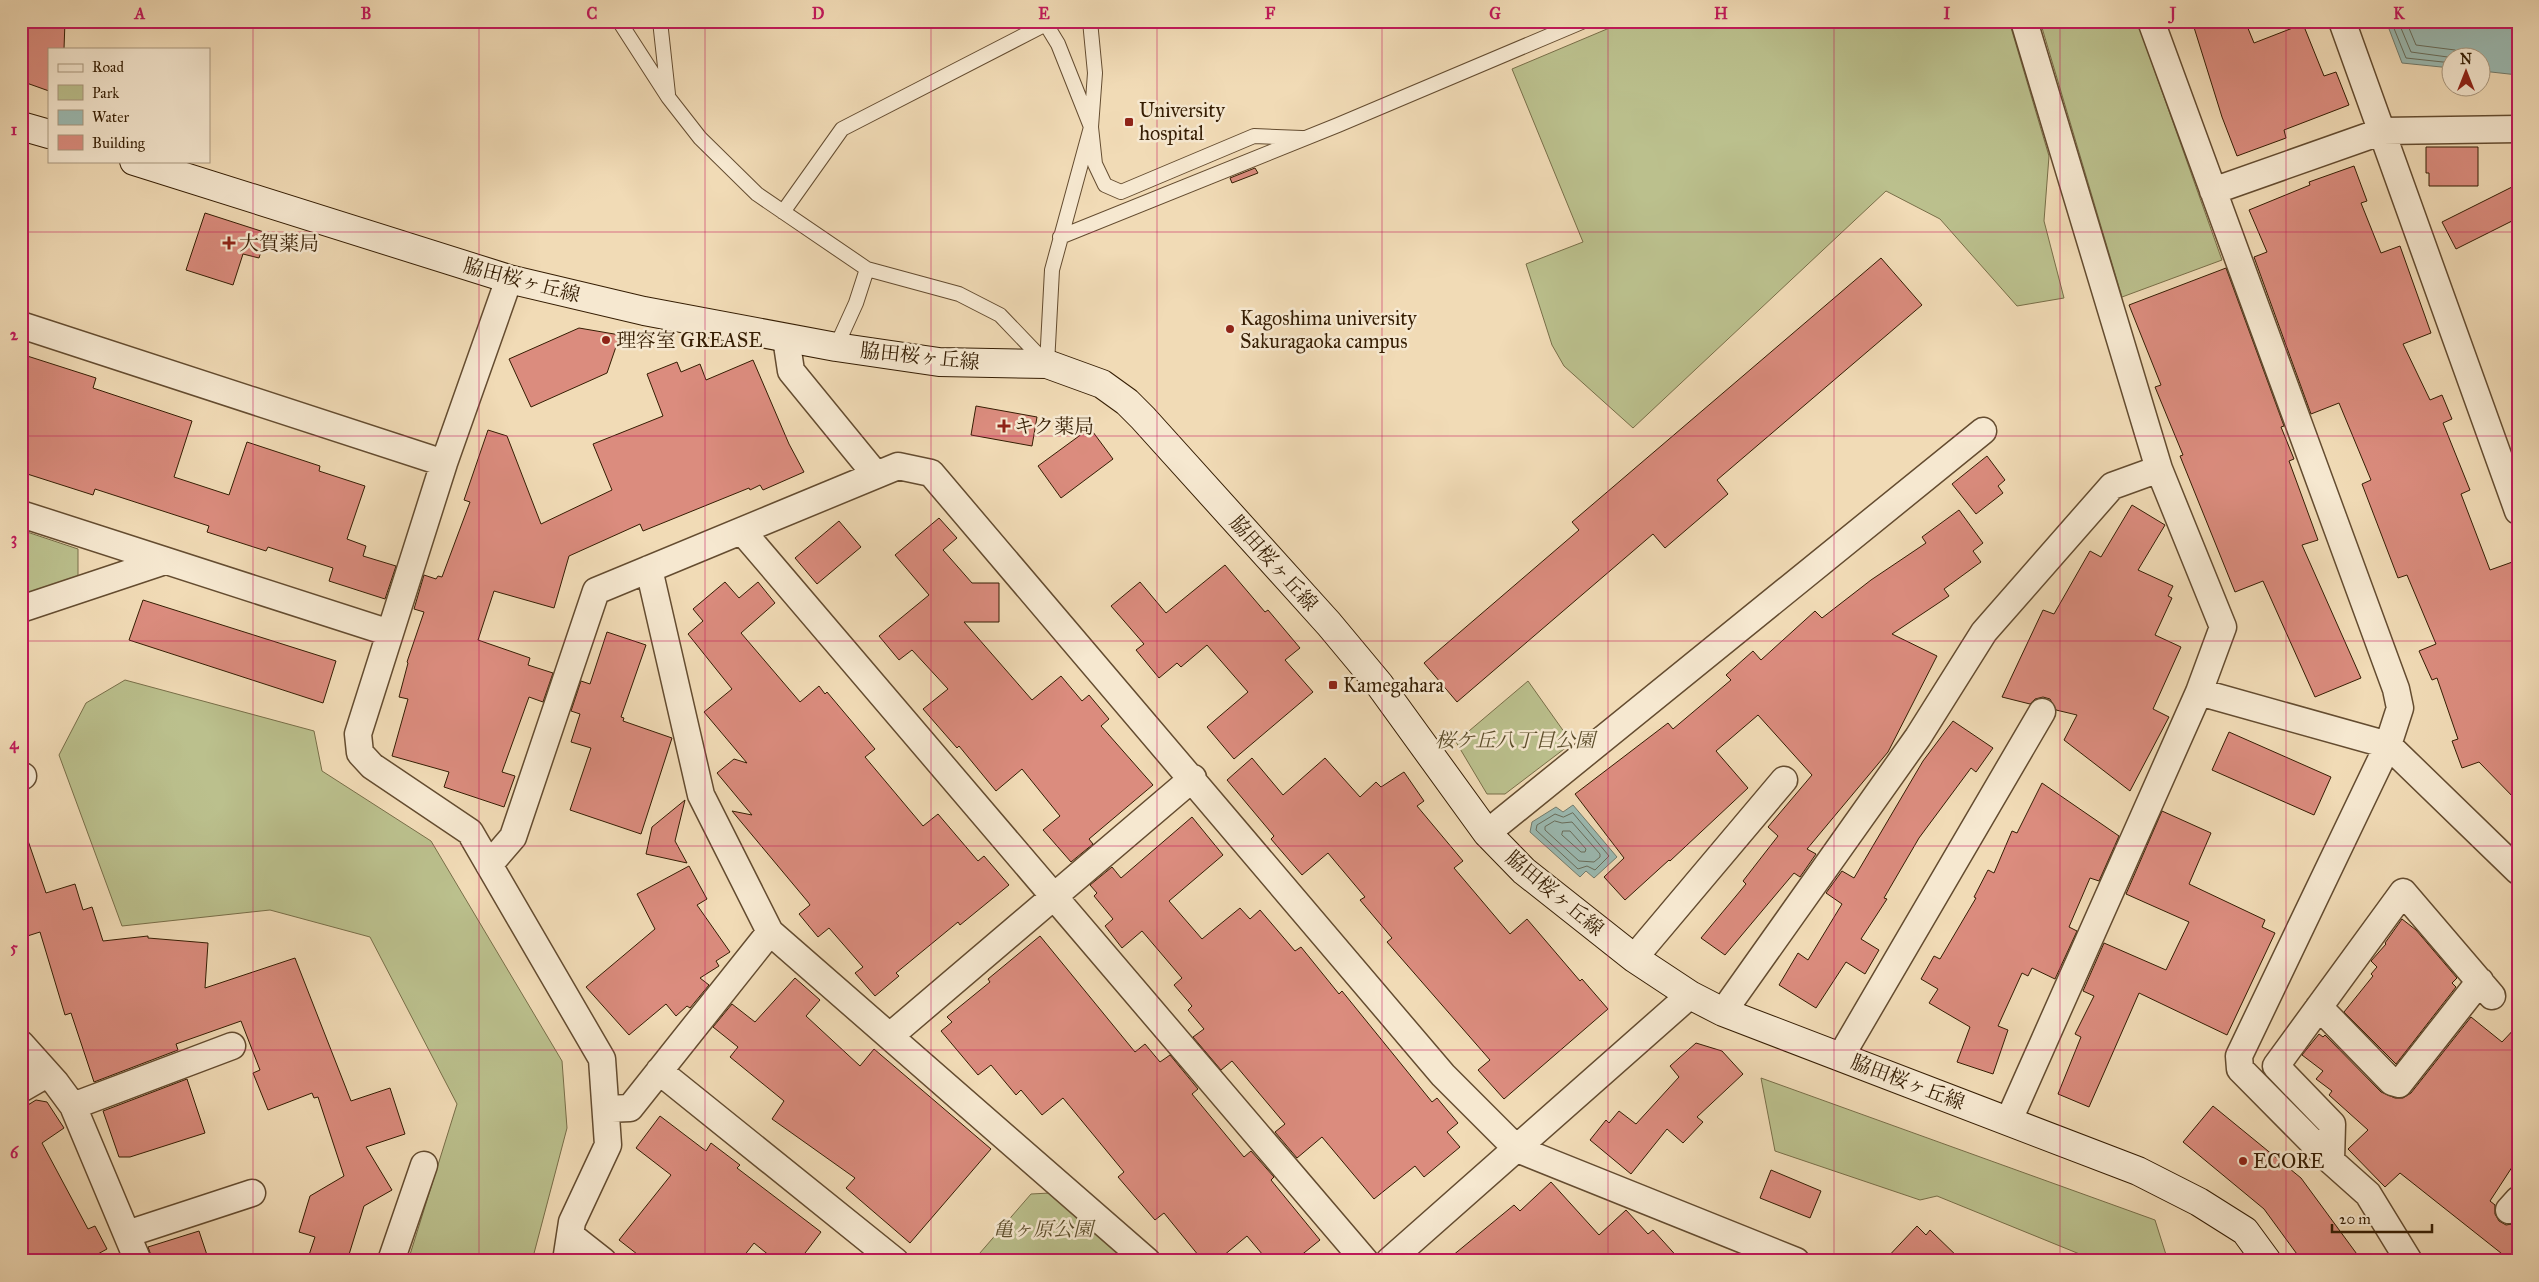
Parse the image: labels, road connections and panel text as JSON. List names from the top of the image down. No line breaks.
{"streets":{"street":["脇田桜ヶ丘線"]},"parks":["桜ケ丘八丁目公園","亀ヶ原公園"],"places":{"transit":["University hospital","Kamegahara"],"health":["大賀薬局","キク薬局"],"other":["Kagoshima university Sakuragaoka campus","理容室 GREASE","ECORE"]},"legend":["Road","Park","Water","Building"],"scale_bar":"20 m","north":"top","grid":{"columns":["A","B","C","D","E","F","G","H","I","J","K"],"rows":["1","2","3","4","5","6"]}}
